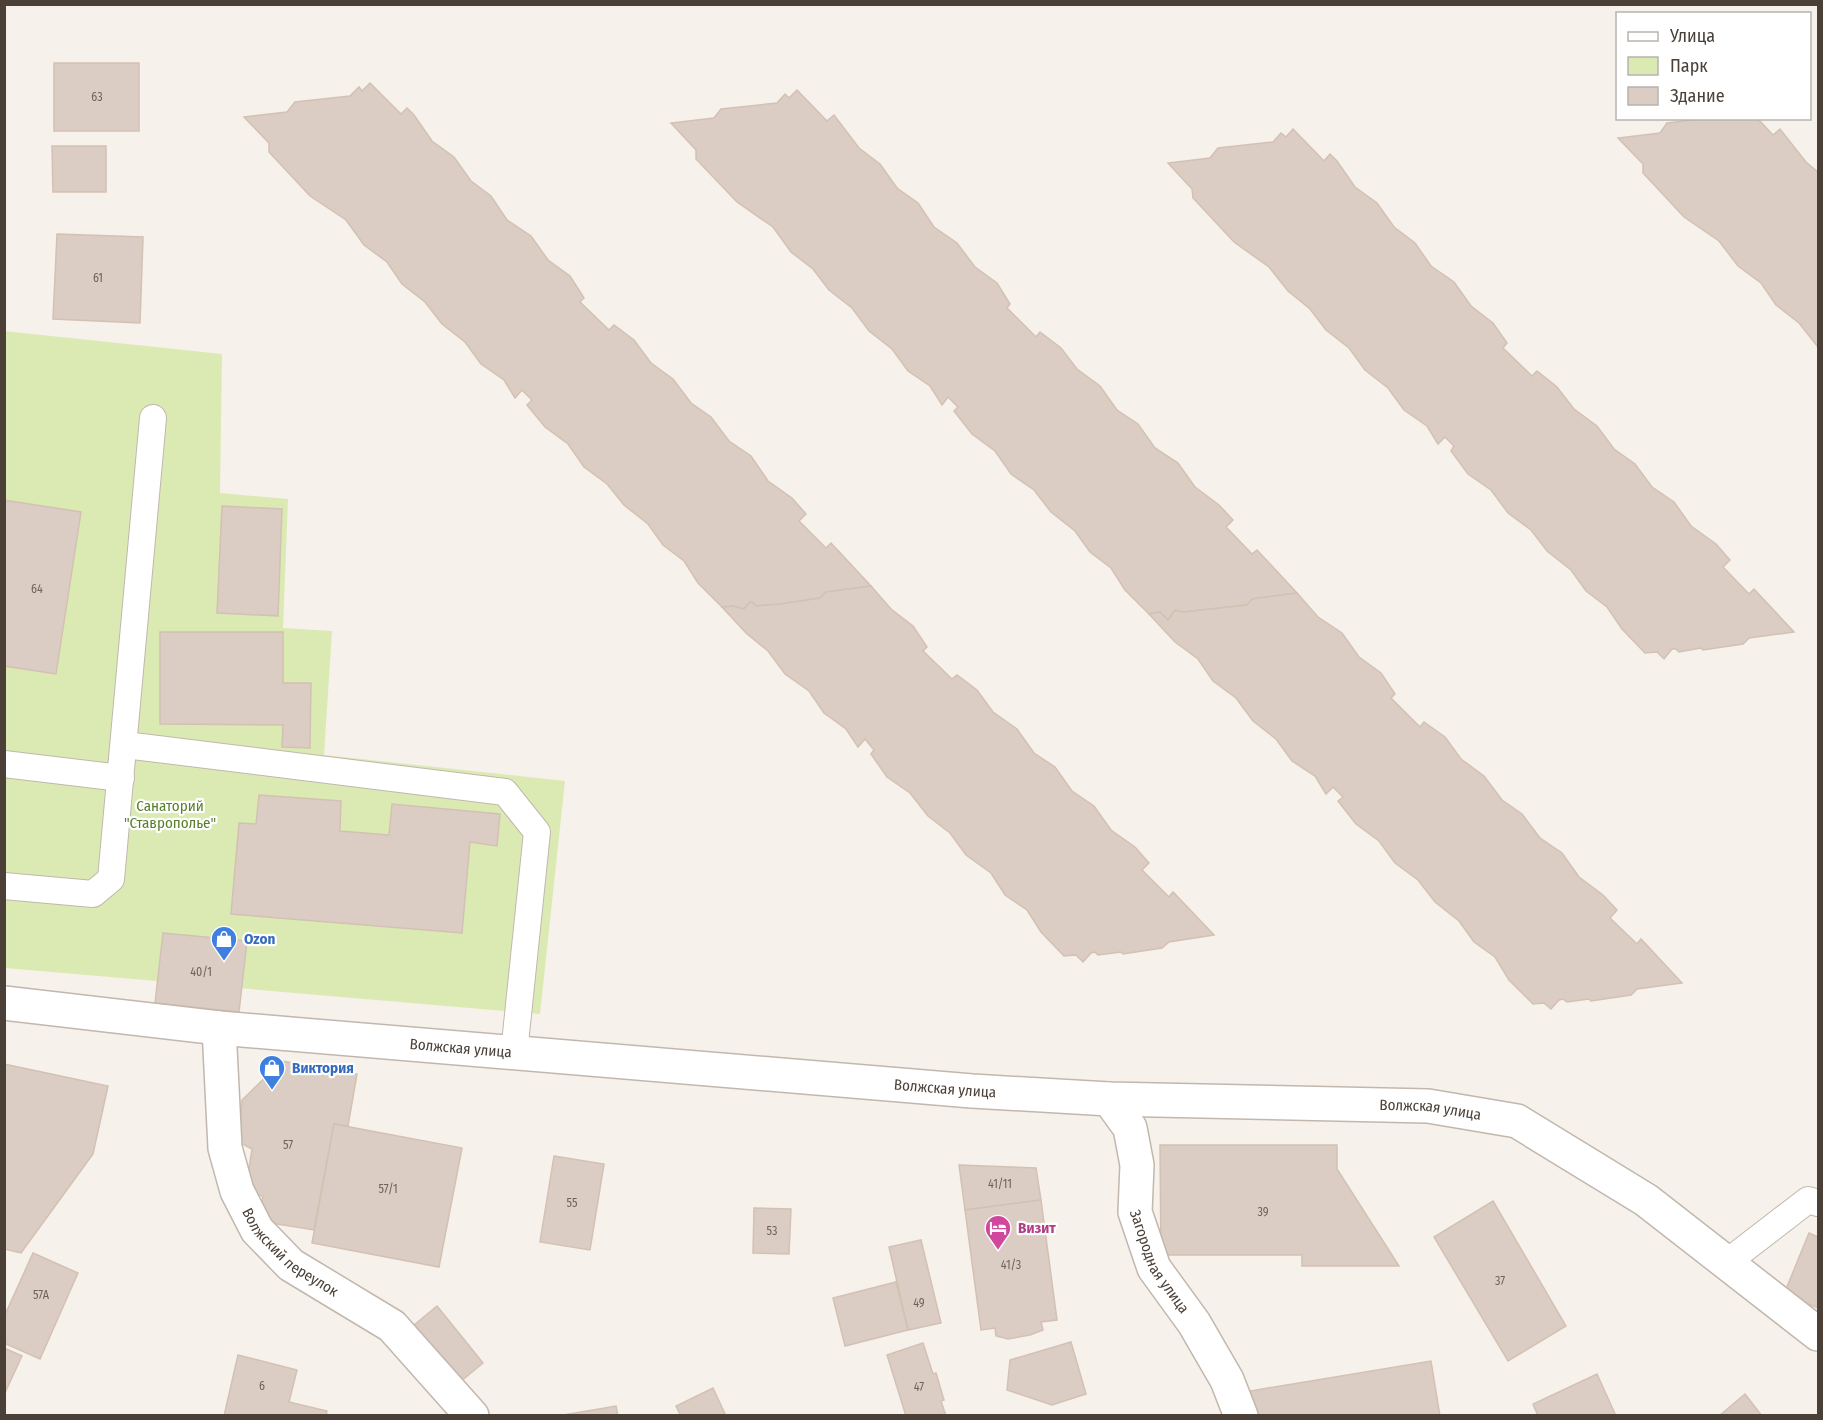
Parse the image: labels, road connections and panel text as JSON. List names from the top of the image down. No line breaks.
{"streets":{"street":["Волжская улица","Волжский переулок","Загородная улица"]},"crossings":[["Волжская улица","Волжский переулок"],["Волжская улица","Загородная улица"]],"parks":["Санаторий \"Ставрополье\""],"places":{"shop":["Ozon","Виктория"],"hotel":["Визит"]},"house_numbers":["63","61","64","40/1","57","41/11","57/1","55","39","53","41/3","37","57А","49","6","47"],"legend":["Улица","Парк","Здание"]}
